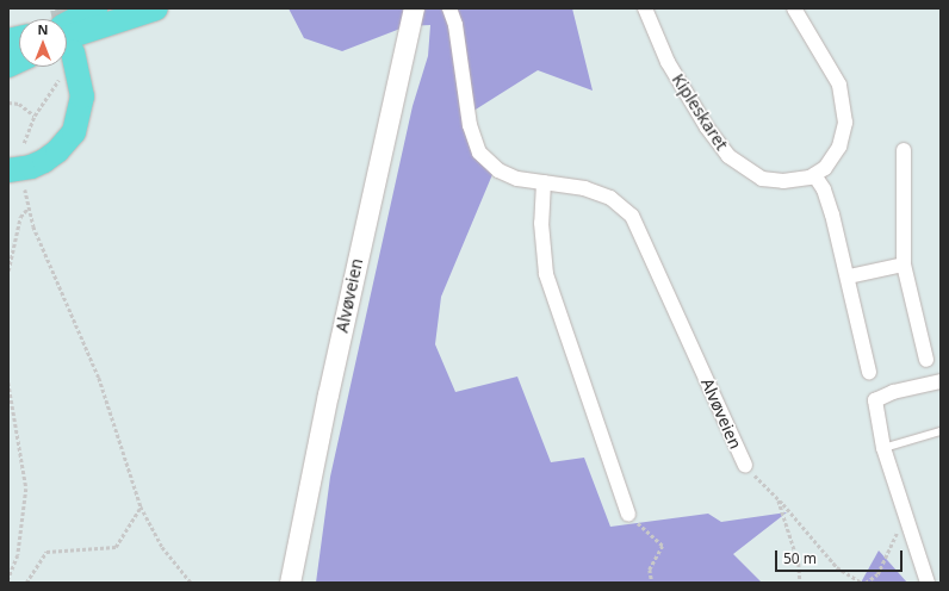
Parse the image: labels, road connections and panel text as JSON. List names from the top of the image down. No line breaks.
{"streets":{"main road":["Alvøveien"],"street":["Kipleskaret"]},"scale_bar":"50 m","north":"top"}
